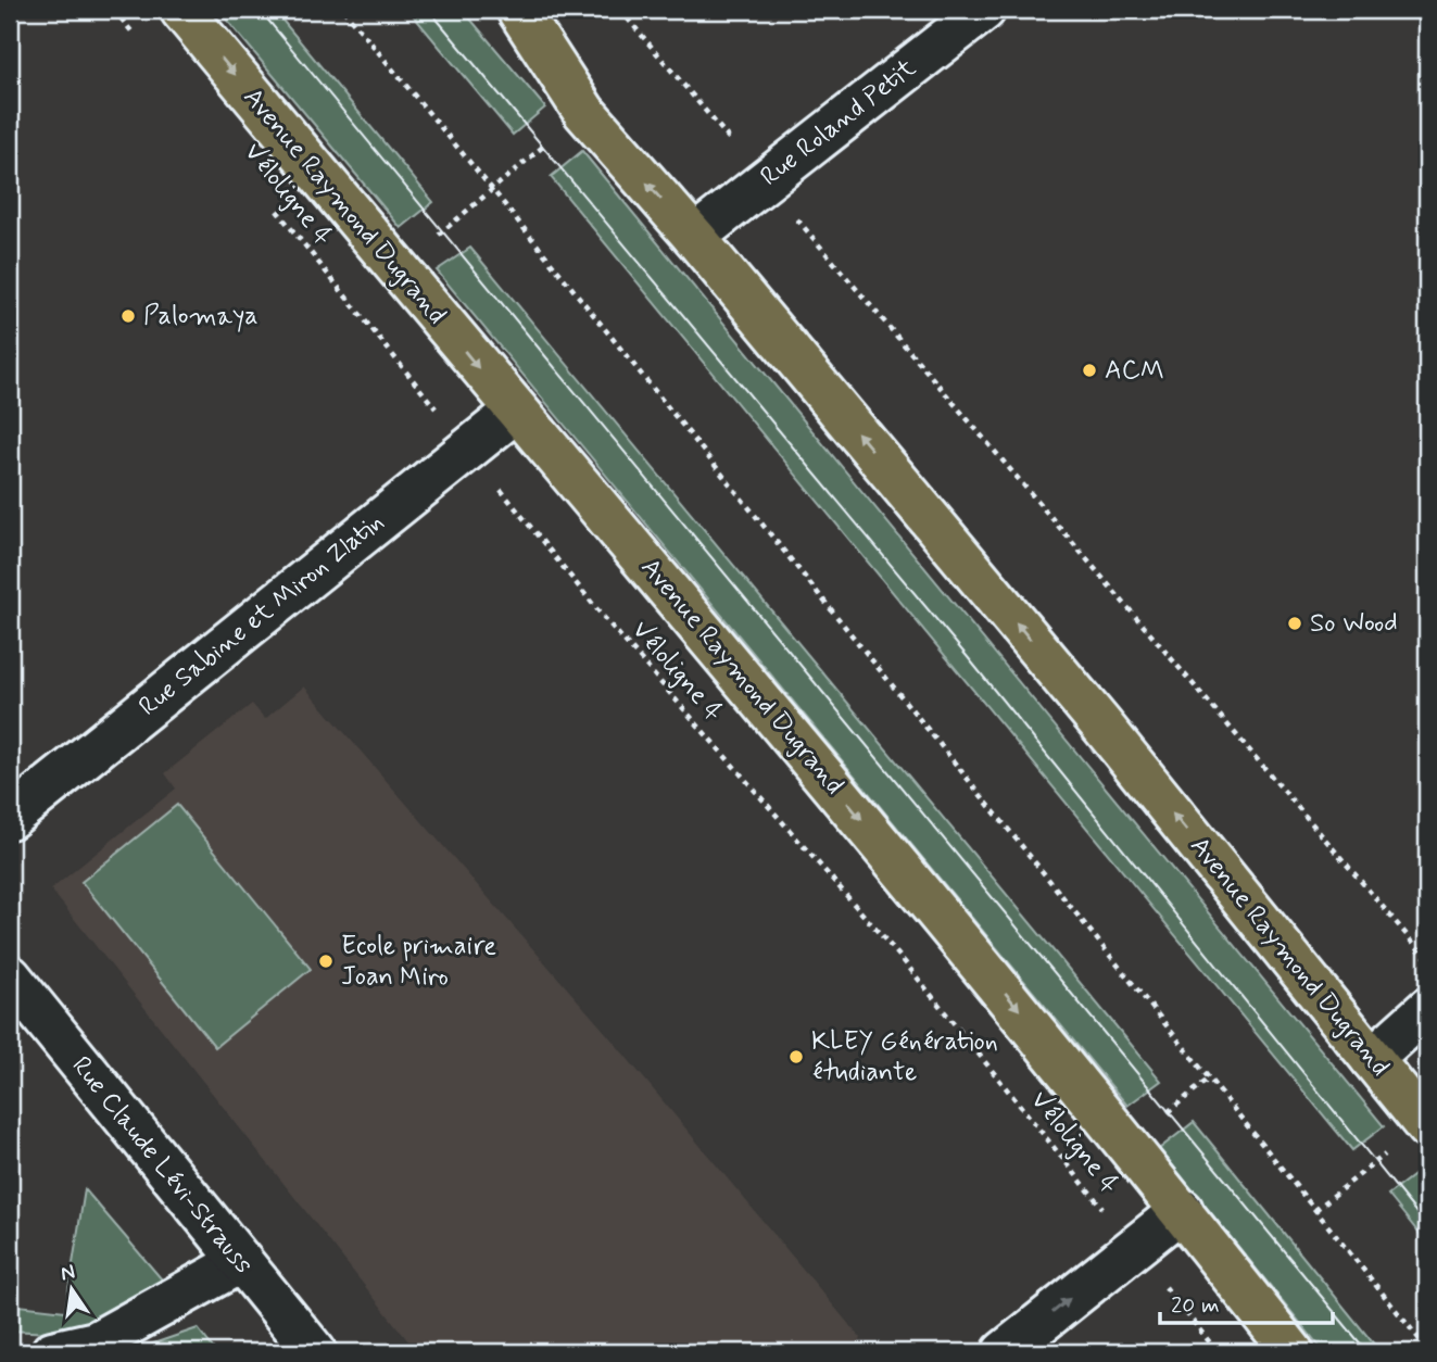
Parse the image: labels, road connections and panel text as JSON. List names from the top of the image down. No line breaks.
{"streets":{"main road":["Avenue Raymond Dugrand"],"street":["Rue Roland Petit","Rue Sabine et Miron Zlatin","Rue Claude Lévi-Strauss"],"path":["Véloligne 4"]},"crossings":[["Rue Roland Petit","Avenue Raymond Dugrand"],["Véloligne 4","Rue Sabine et Miron Zlatin"],["Avenue Raymond Dugrand","Rue Sabine et Miron Zlatin"]],"places":["Palomaya","ACM","So Wood","Ecole primaire Joan Miro","KLEY Génération étudiante"],"scale_bar":"20 m","north":"top"}
